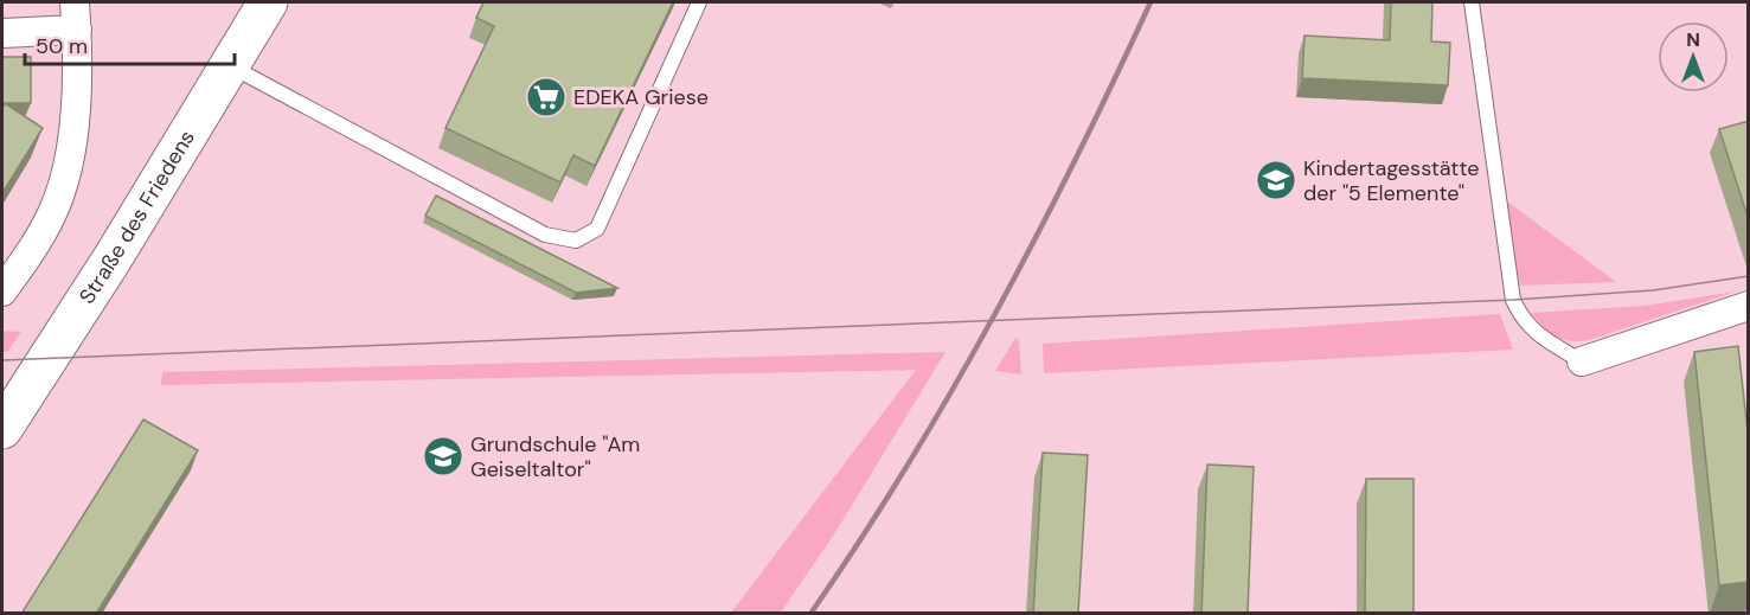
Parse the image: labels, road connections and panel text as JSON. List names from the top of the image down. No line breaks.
{"streets":{"street":["Straße des Friedens"]},"places":{"supermarket":["EDEKA Griese"],"school or university":["Kindertagesstätte der \"5 Elemente\"","Grundschule \"Am Geiseltaltor\""]},"scale_bar":"50 m","north":"top"}
